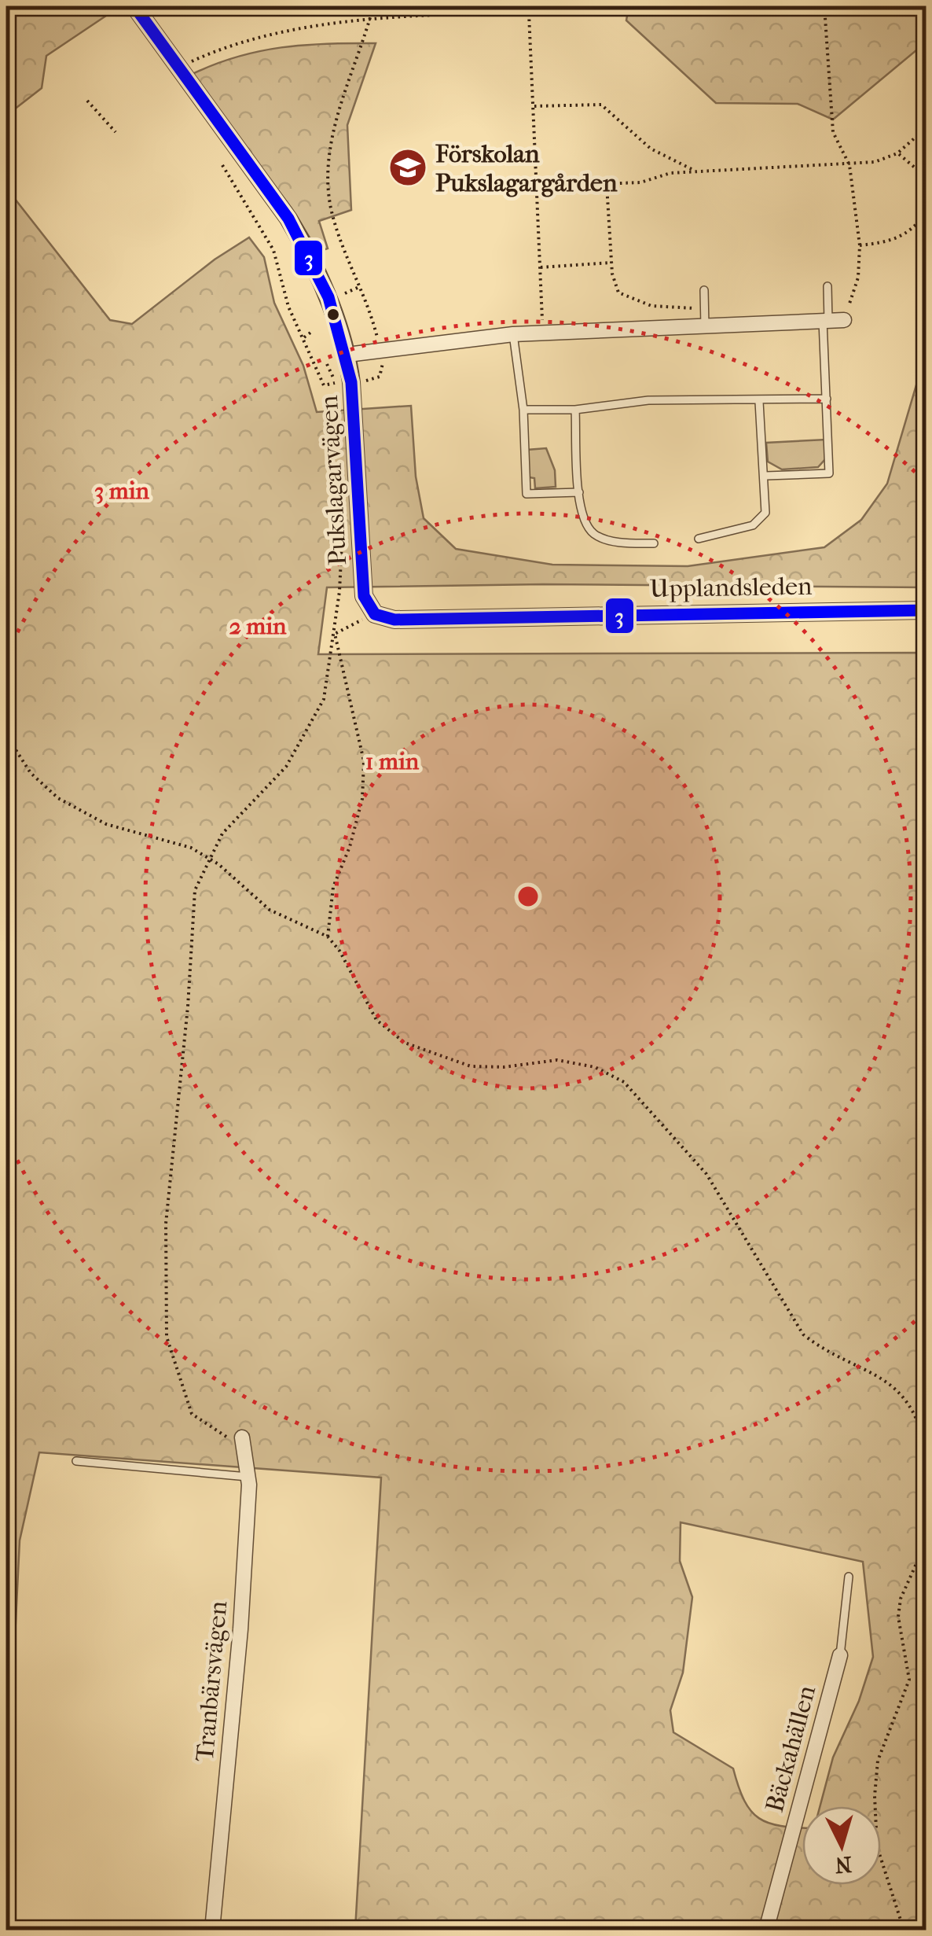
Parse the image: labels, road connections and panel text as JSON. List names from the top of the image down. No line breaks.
{"streets":{"street":["Pukslagarvägen","Upplandsleden","Tranbärsvägen","Bäckahällen"]},"crossings":[["Pukslagarvägen","Upplandsleden"]],"places":{"school or university":["Förskolan Pukslagargården"]},"lines":["transit line 3"],"north":"bottom","rings":["3 min","2 min","1 min"]}
